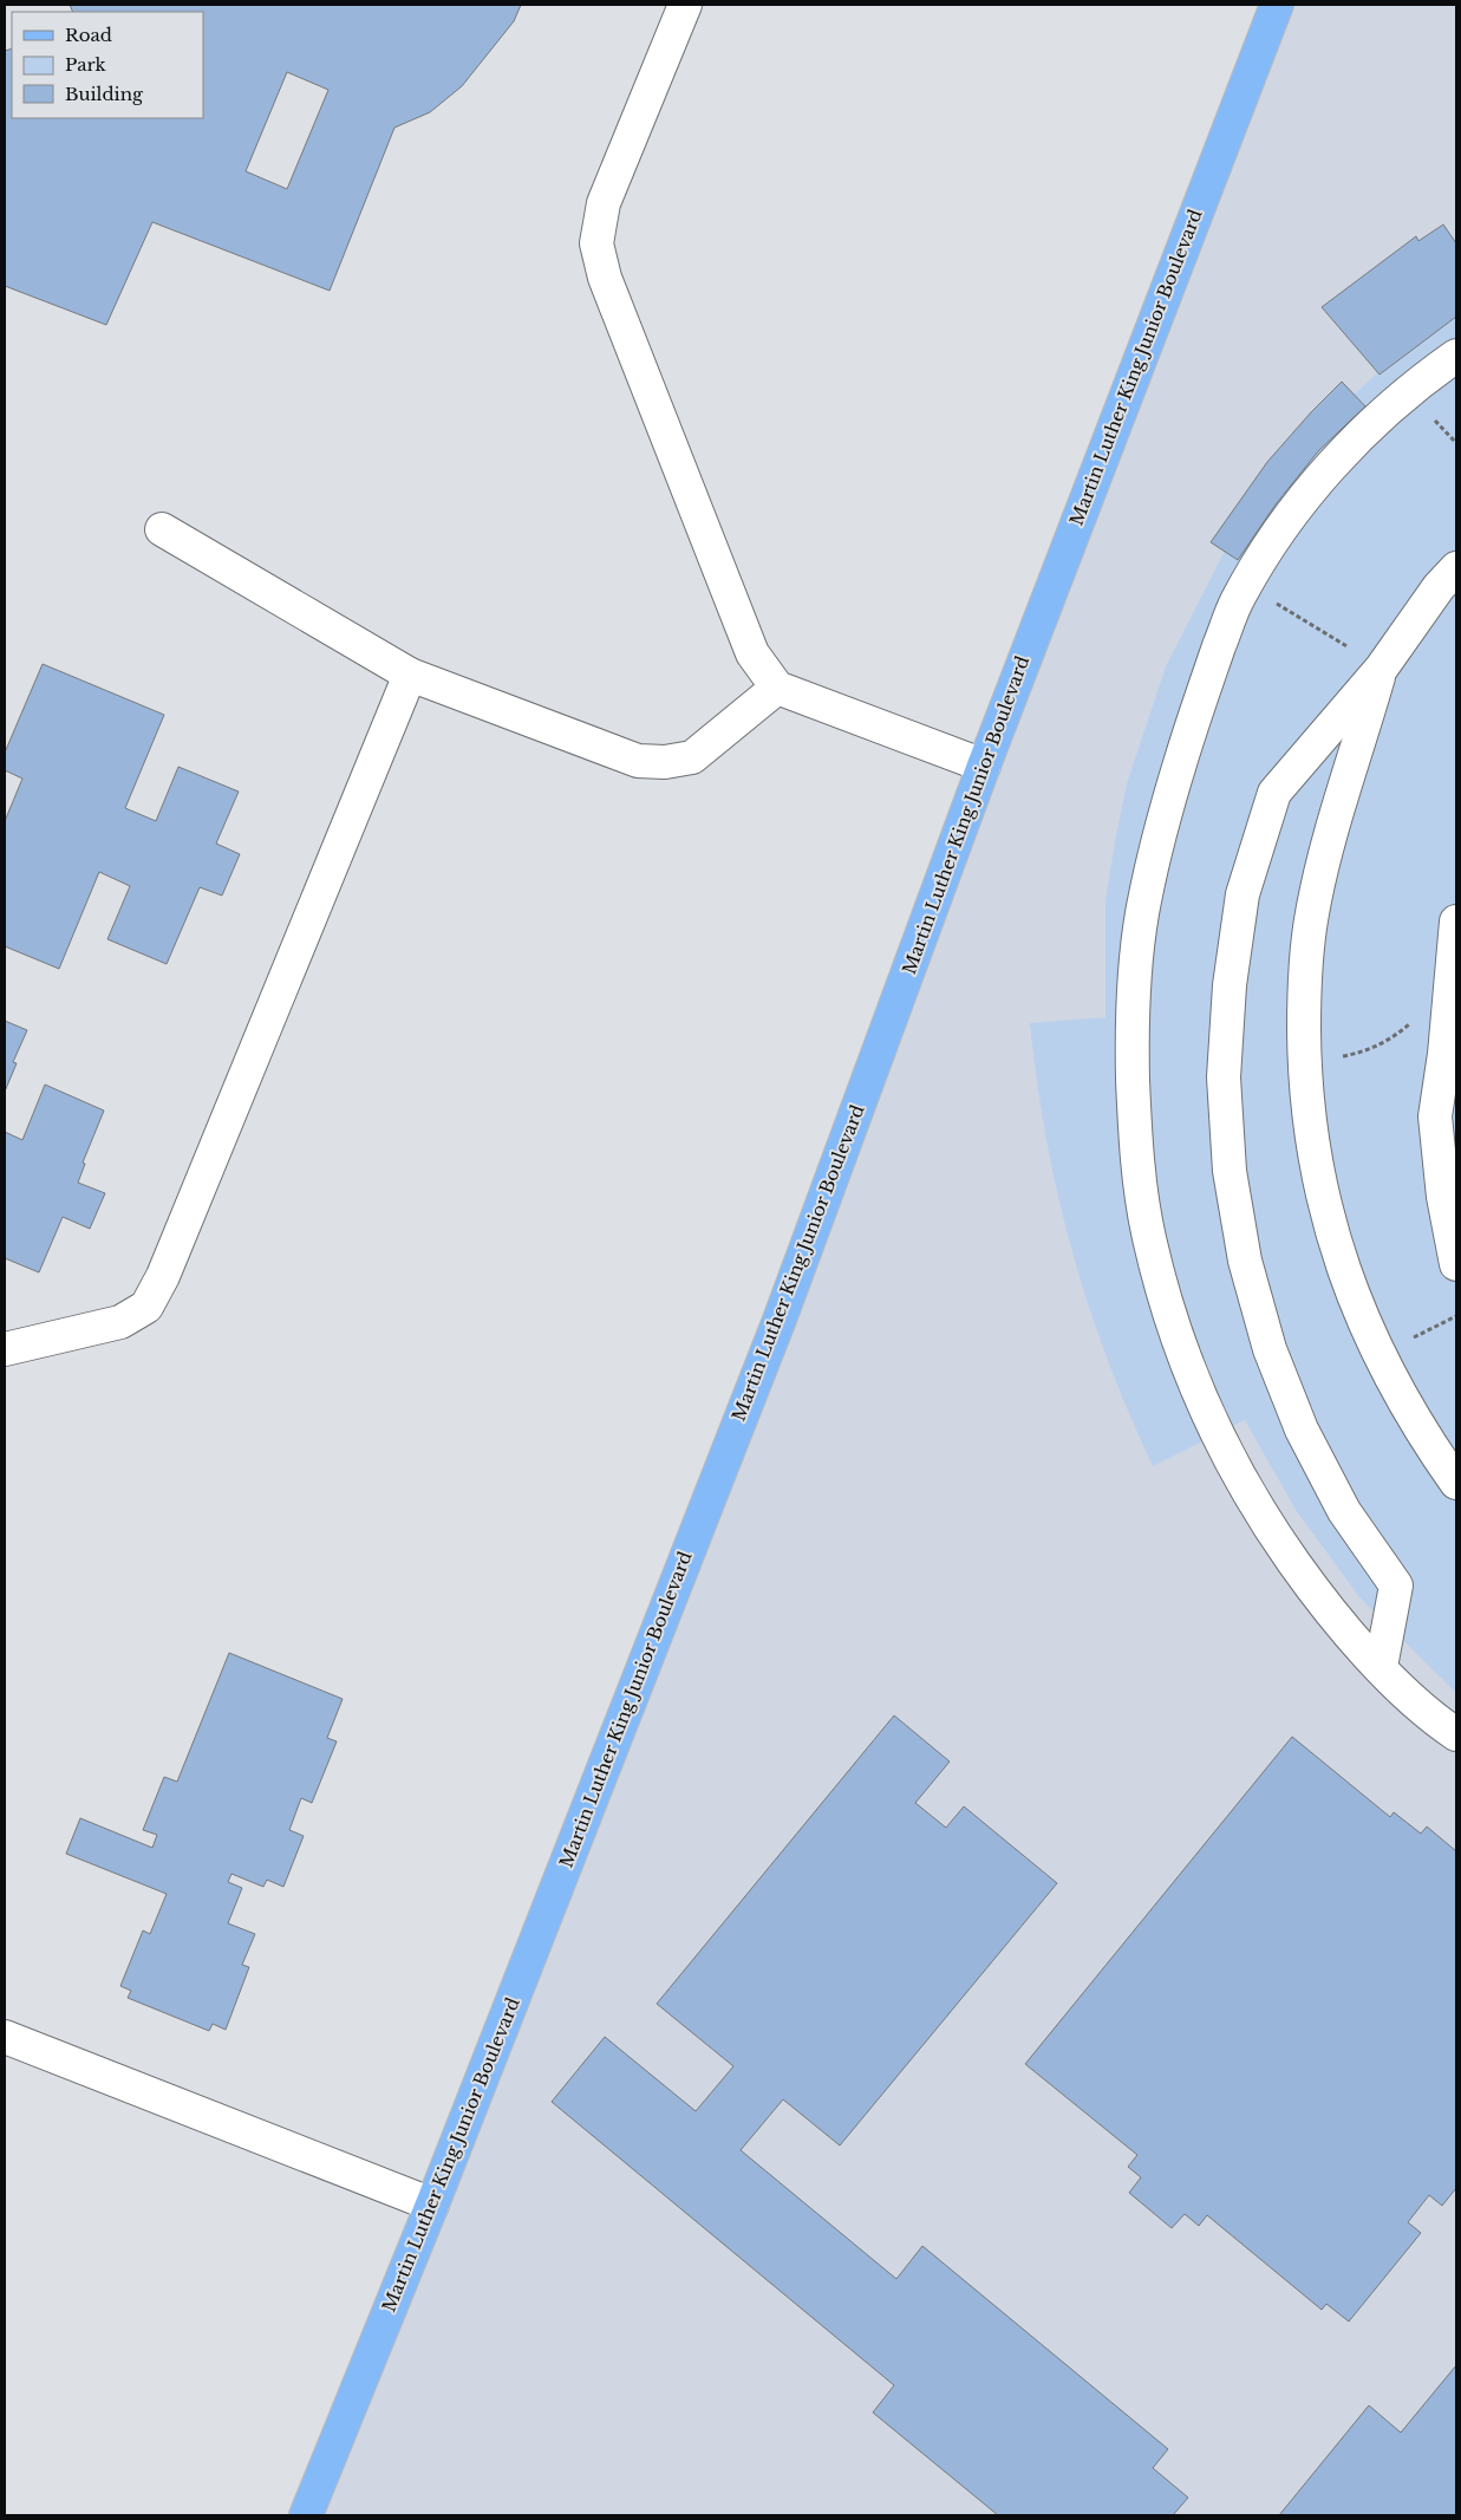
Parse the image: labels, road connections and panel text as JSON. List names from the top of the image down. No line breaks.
{"streets":{"main road":["Martin Luther King Junior Boulevard"]},"legend":["Road","Park","Building"]}
